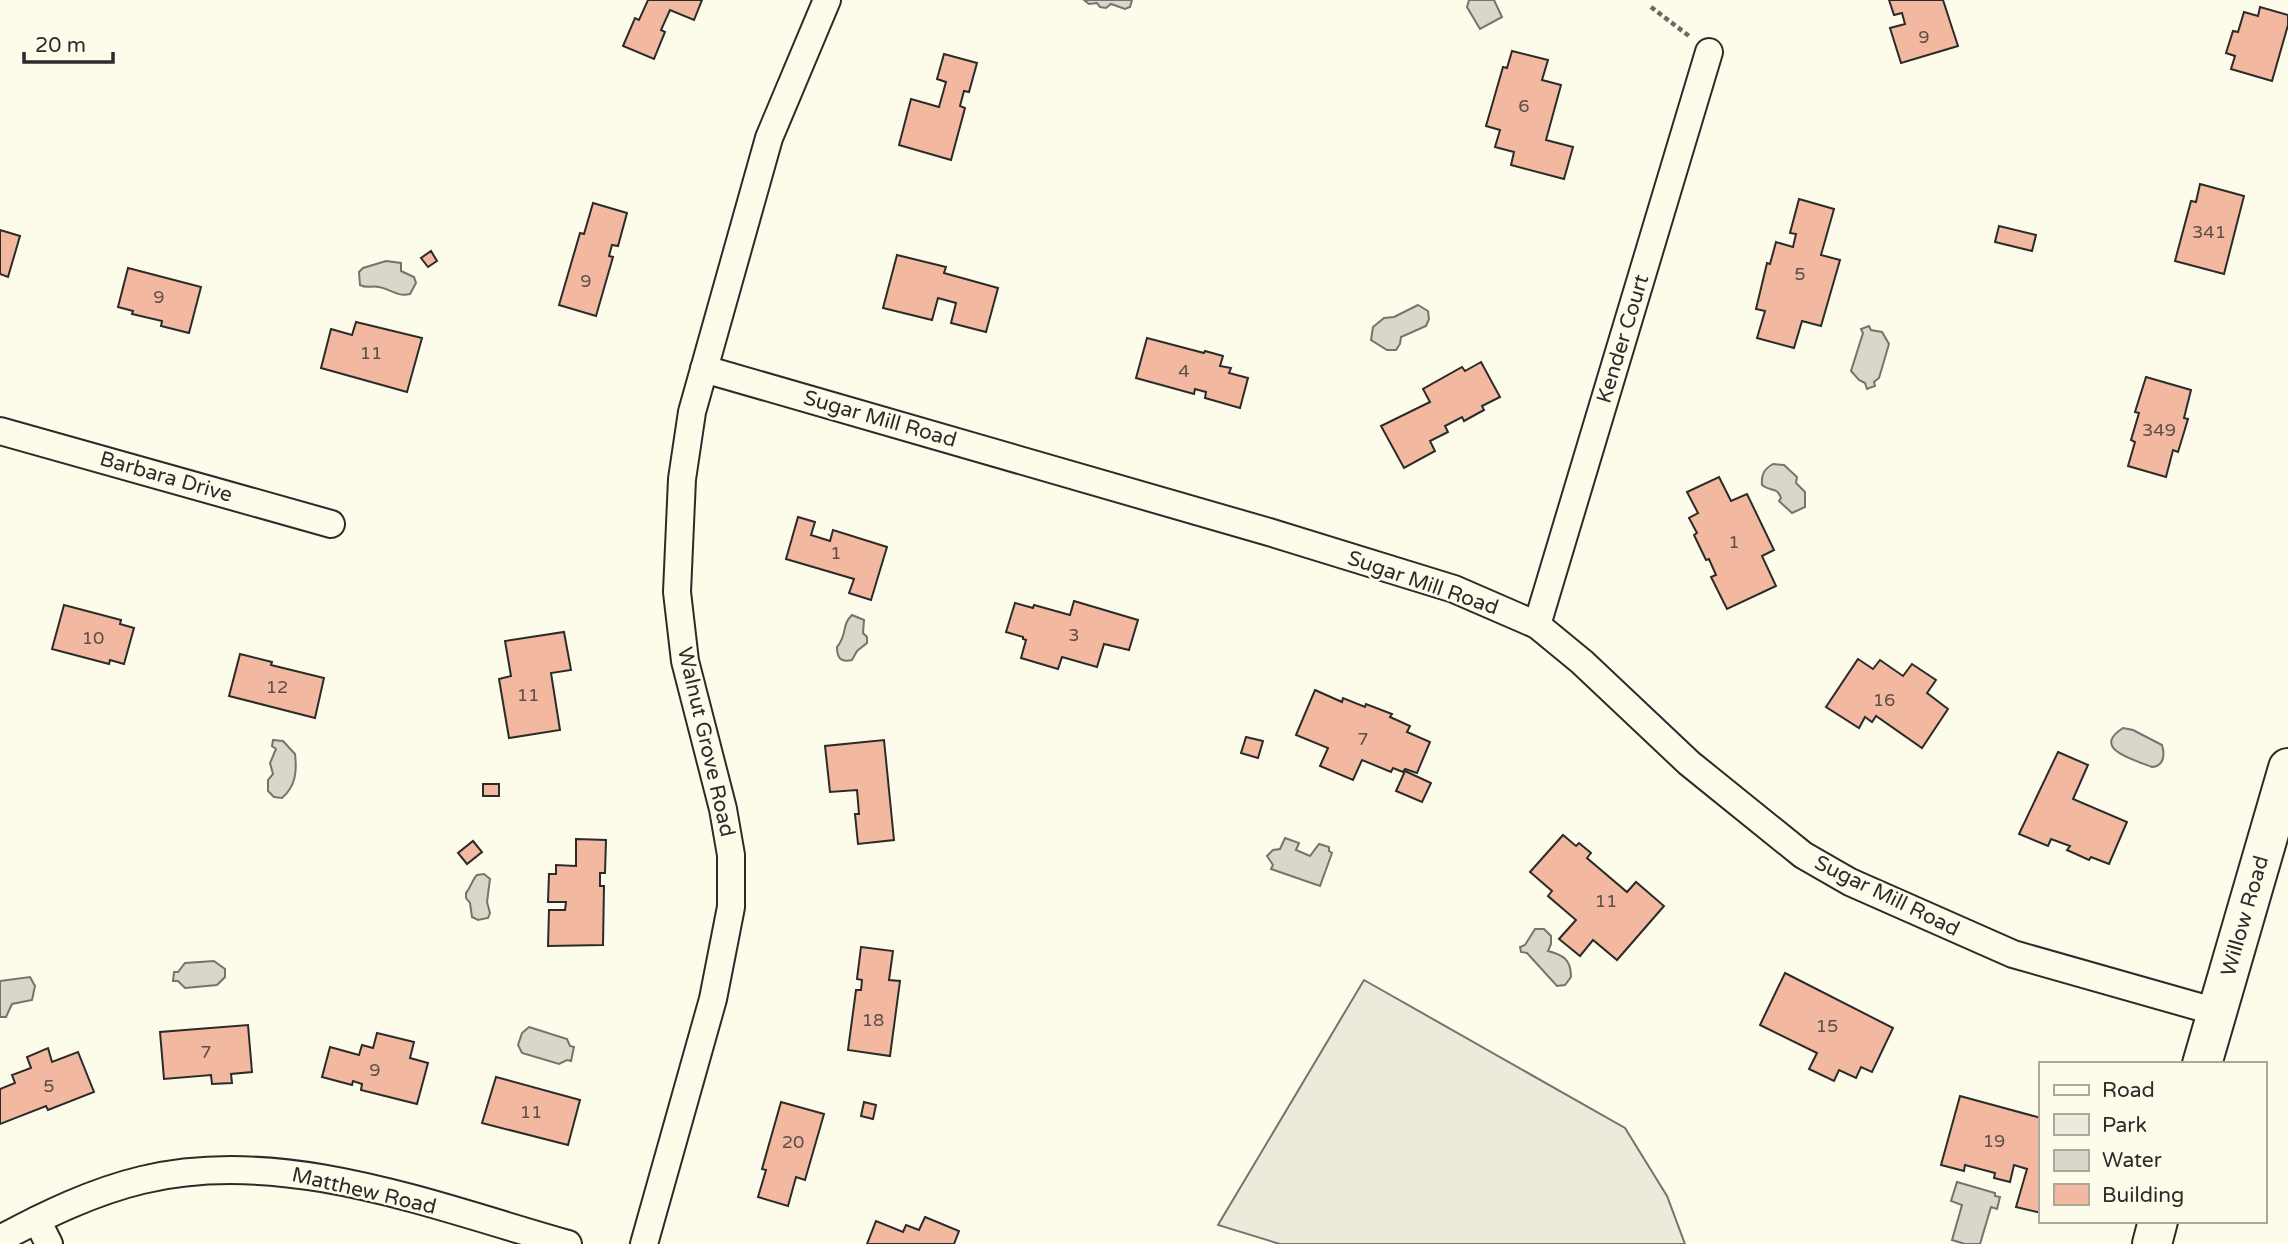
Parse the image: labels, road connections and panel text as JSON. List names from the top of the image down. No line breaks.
{"streets":{"street":["Kender Court","Sugar Mill Road","Barbara Drive","Walnut Grove Road","Willow Road","Matthew Road"]},"crossings":[["Kender Court","Sugar Mill Road"],["Sugar Mill Road","Walnut Grove Road"],["Sugar Mill Road","Willow Road"]],"house_numbers":["9","6","341","5","9","9","11","4","349","1","1","3","10","12","11","16","7","11","18","15","7","9","5","11","19","20"],"legend":["Road","Park","Water","Building"],"scale_bar":"20 m"}
